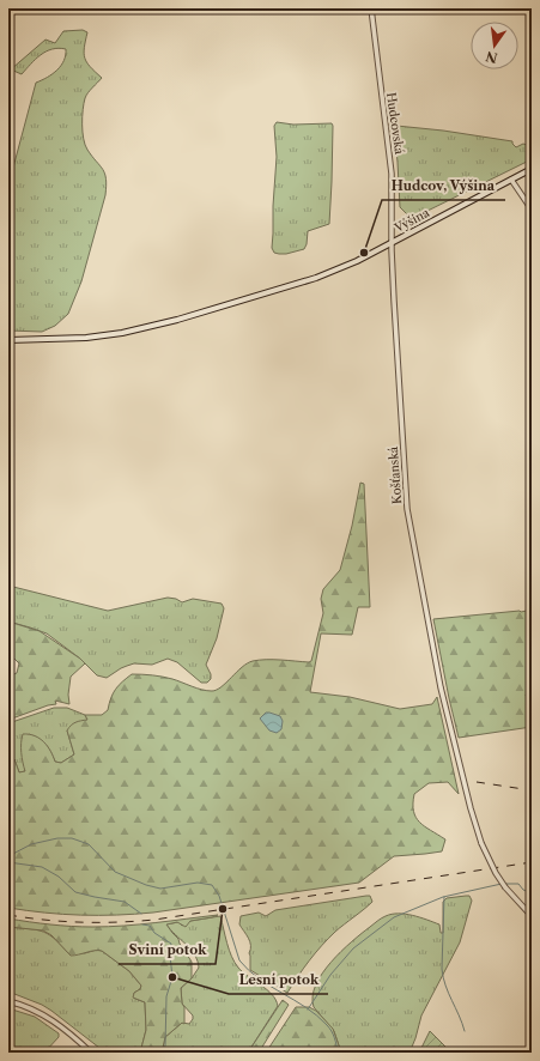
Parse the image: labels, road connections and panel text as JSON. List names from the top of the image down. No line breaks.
{"streets":{"main road":["Výšina"],"street":["Hudcovská","Košťanská"]},"crossings":[["Hudcovská","Výšina"],["Hudcovská","Košťanská"],["Výšina","Košťanská"]],"places":["Hudcov, Výšina","Sviní potok","Lesní potok"],"north":"bottom"}
